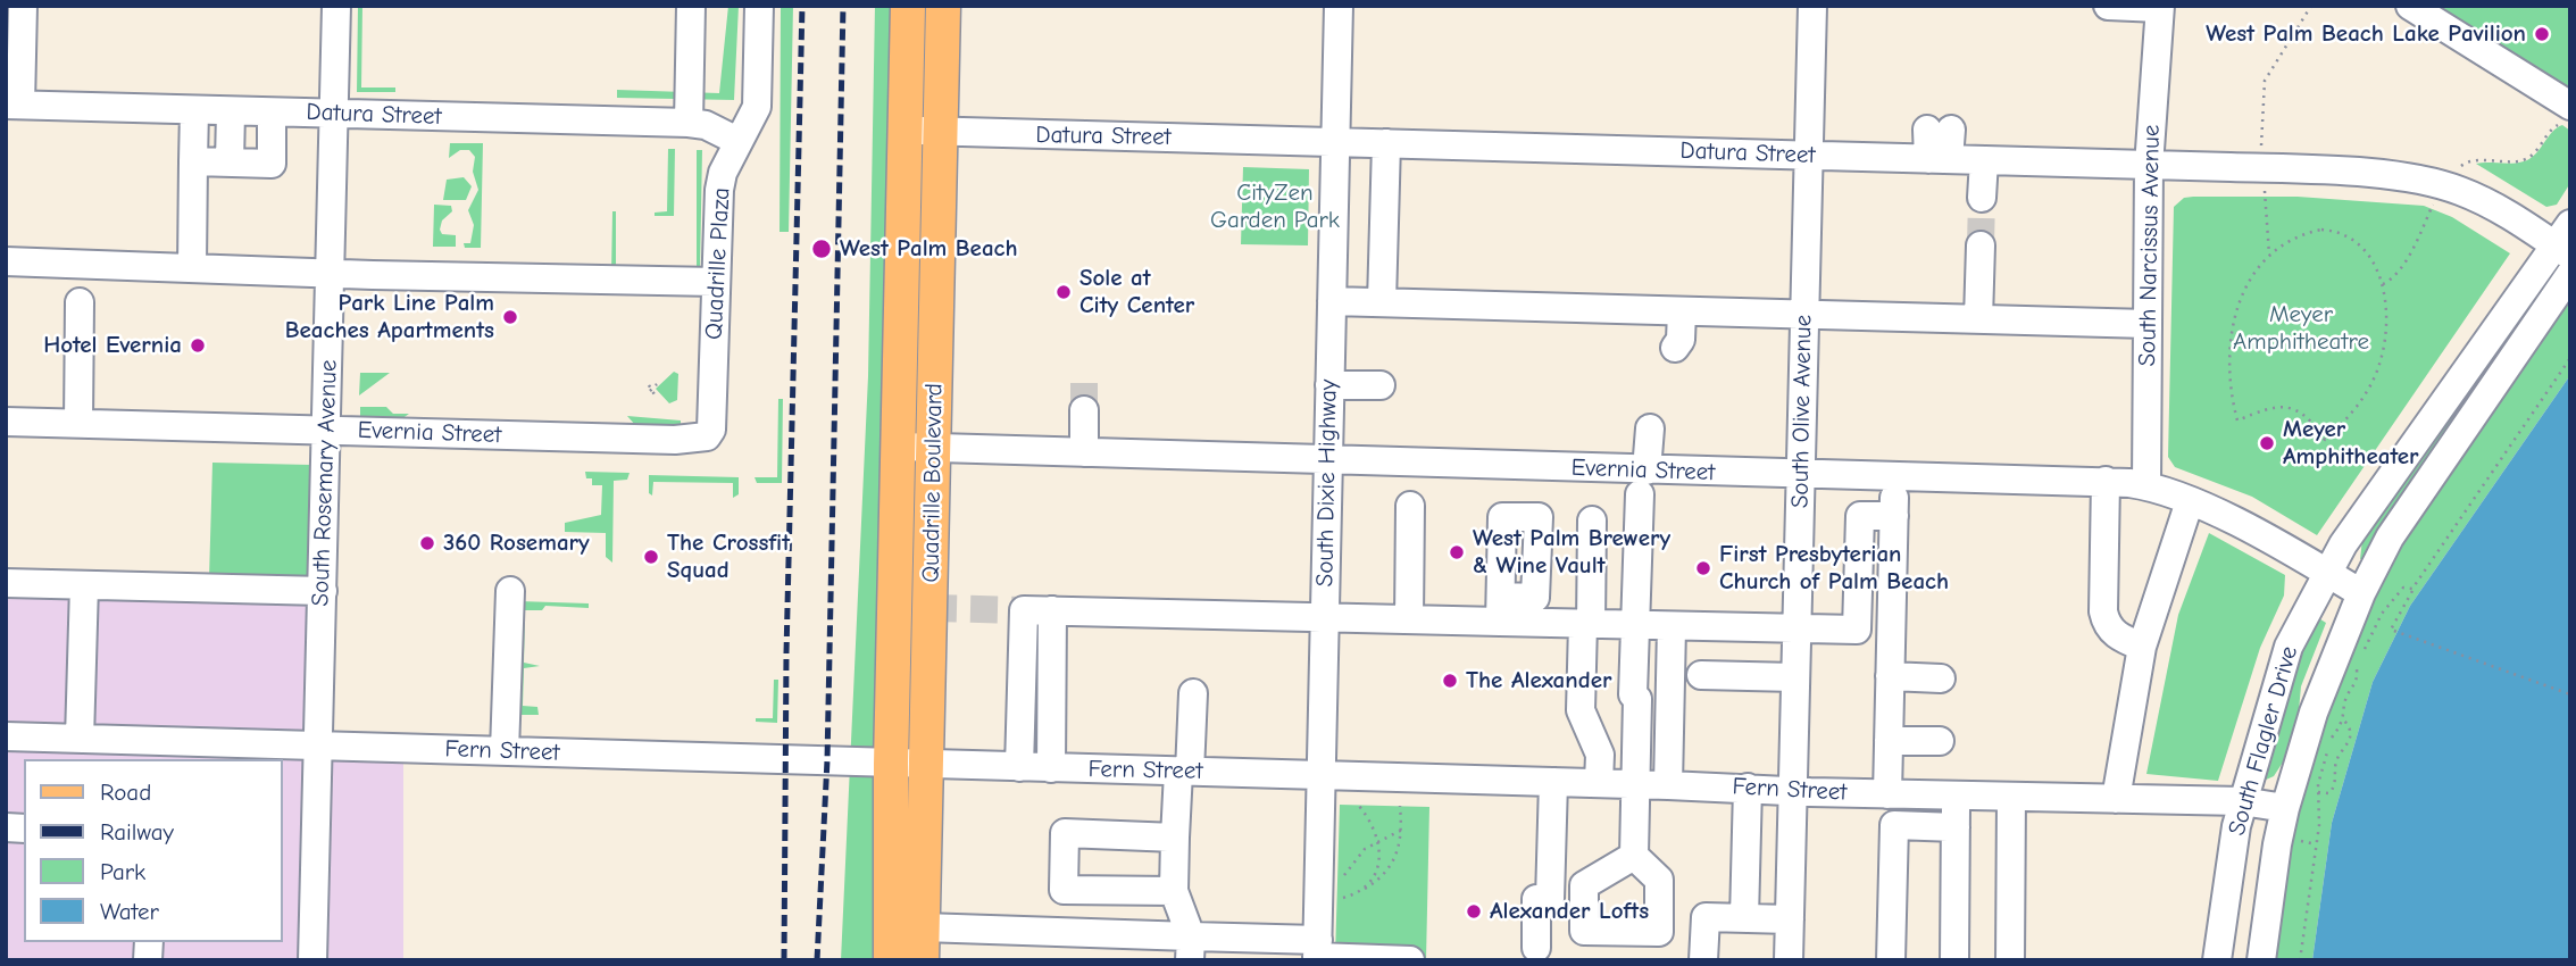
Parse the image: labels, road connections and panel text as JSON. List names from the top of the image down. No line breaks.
{"streets":{"main road":["Quadrille Boulevard"],"street":["Datura Street","South Narcissus Avenue","Quadrille Plaza","South Olive Avenue","Evernia Street","South Rosemary Avenue","South Dixie Highway","South Flagler Drive","Fern Street"]},"crossings":[["Datura Street","South Narcissus Avenue"],["Datura Street","Quadrille Plaza"],["Datura Street","South Olive Avenue"],["Datura Street","South Rosemary Avenue"],["Datura Street","Quadrille Boulevard"],["Datura Street","South Dixie Highway"],["Datura Street","South Flagler Drive"],["South Narcissus Avenue","Evernia Street"],["Quadrille Plaza","Evernia Street"],["South Olive Avenue","Evernia Street"],["South Olive Avenue","Fern Street"],["Evernia Street","South Rosemary Avenue"],["Evernia Street","Quadrille Boulevard"],["Evernia Street","South Dixie Highway"],["Evernia Street","South Flagler Drive"],["South Rosemary Avenue","Fern Street"],["Quadrille Boulevard","Fern Street"],["South Dixie Highway","Fern Street"],["South Flagler Drive","Fern Street"]],"parks":["CityZen Garden Park","Meyer Amphitheatre"],"places":["West Palm Beach Lake Pavilion","West Palm Beach","Sole at City Center","Park Line Palm Beaches Apartments","Hotel Evernia","Meyer Amphitheater","360 Rosemary","West Palm Brewery & Wine Vault","The Crossfit Squad","First Presbyterian Church of Palm Beach","The Alexander","Alexander Lofts"],"legend":["Road","Railway","Park","Water"]}
